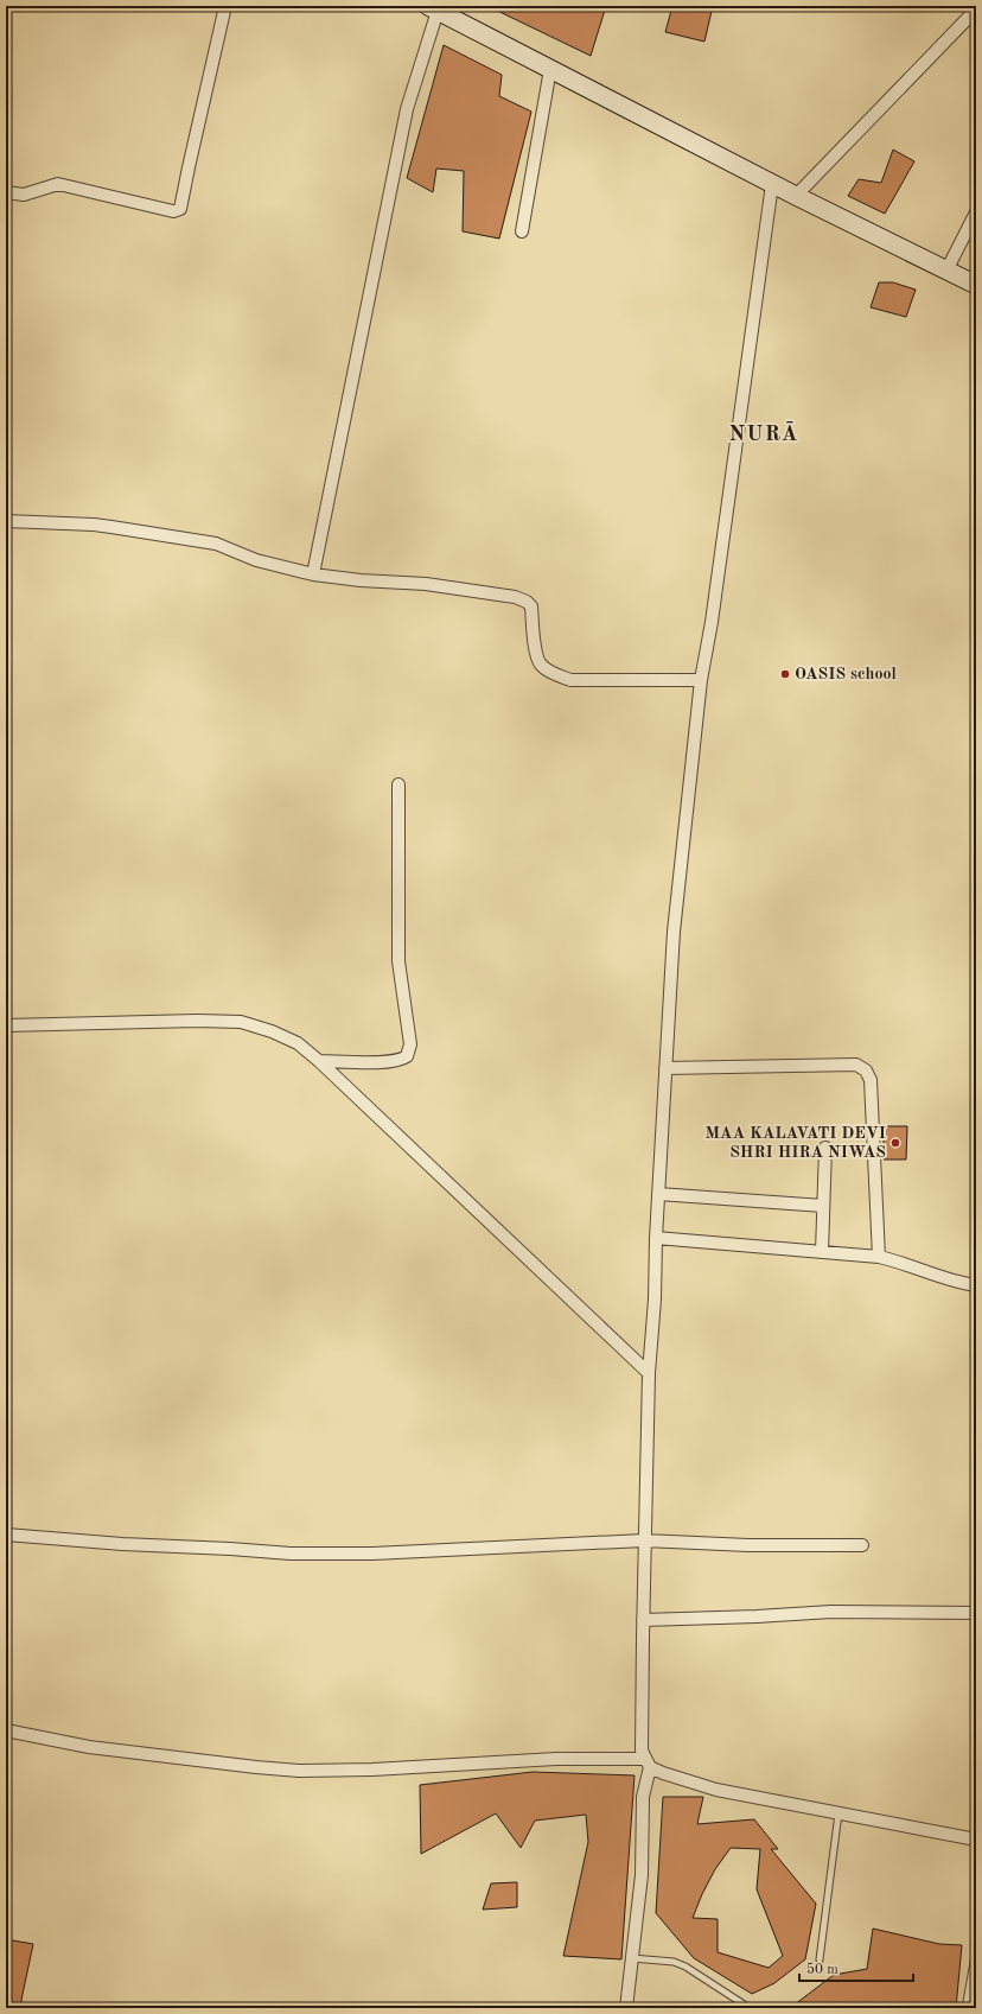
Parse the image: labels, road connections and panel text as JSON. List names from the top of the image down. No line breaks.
{"districts":["NURĀ"],"places":["OASIS school","MAA KALAVATI DEVI SHRI HIRA NIWAS"],"scale_bar":"50 m"}
